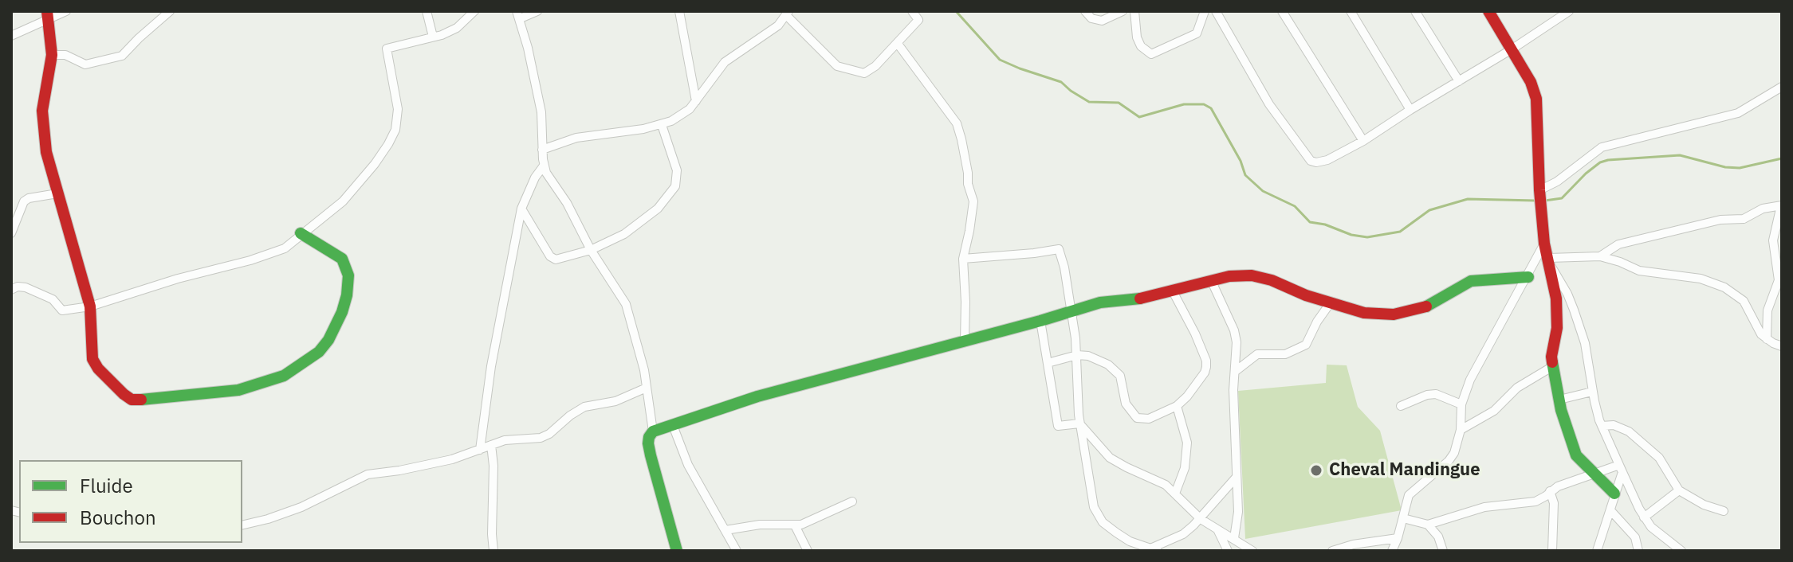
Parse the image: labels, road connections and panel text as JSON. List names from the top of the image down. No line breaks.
{"places":["Cheval Mandingue"],"legend":["Fluide","Bouchon"]}
